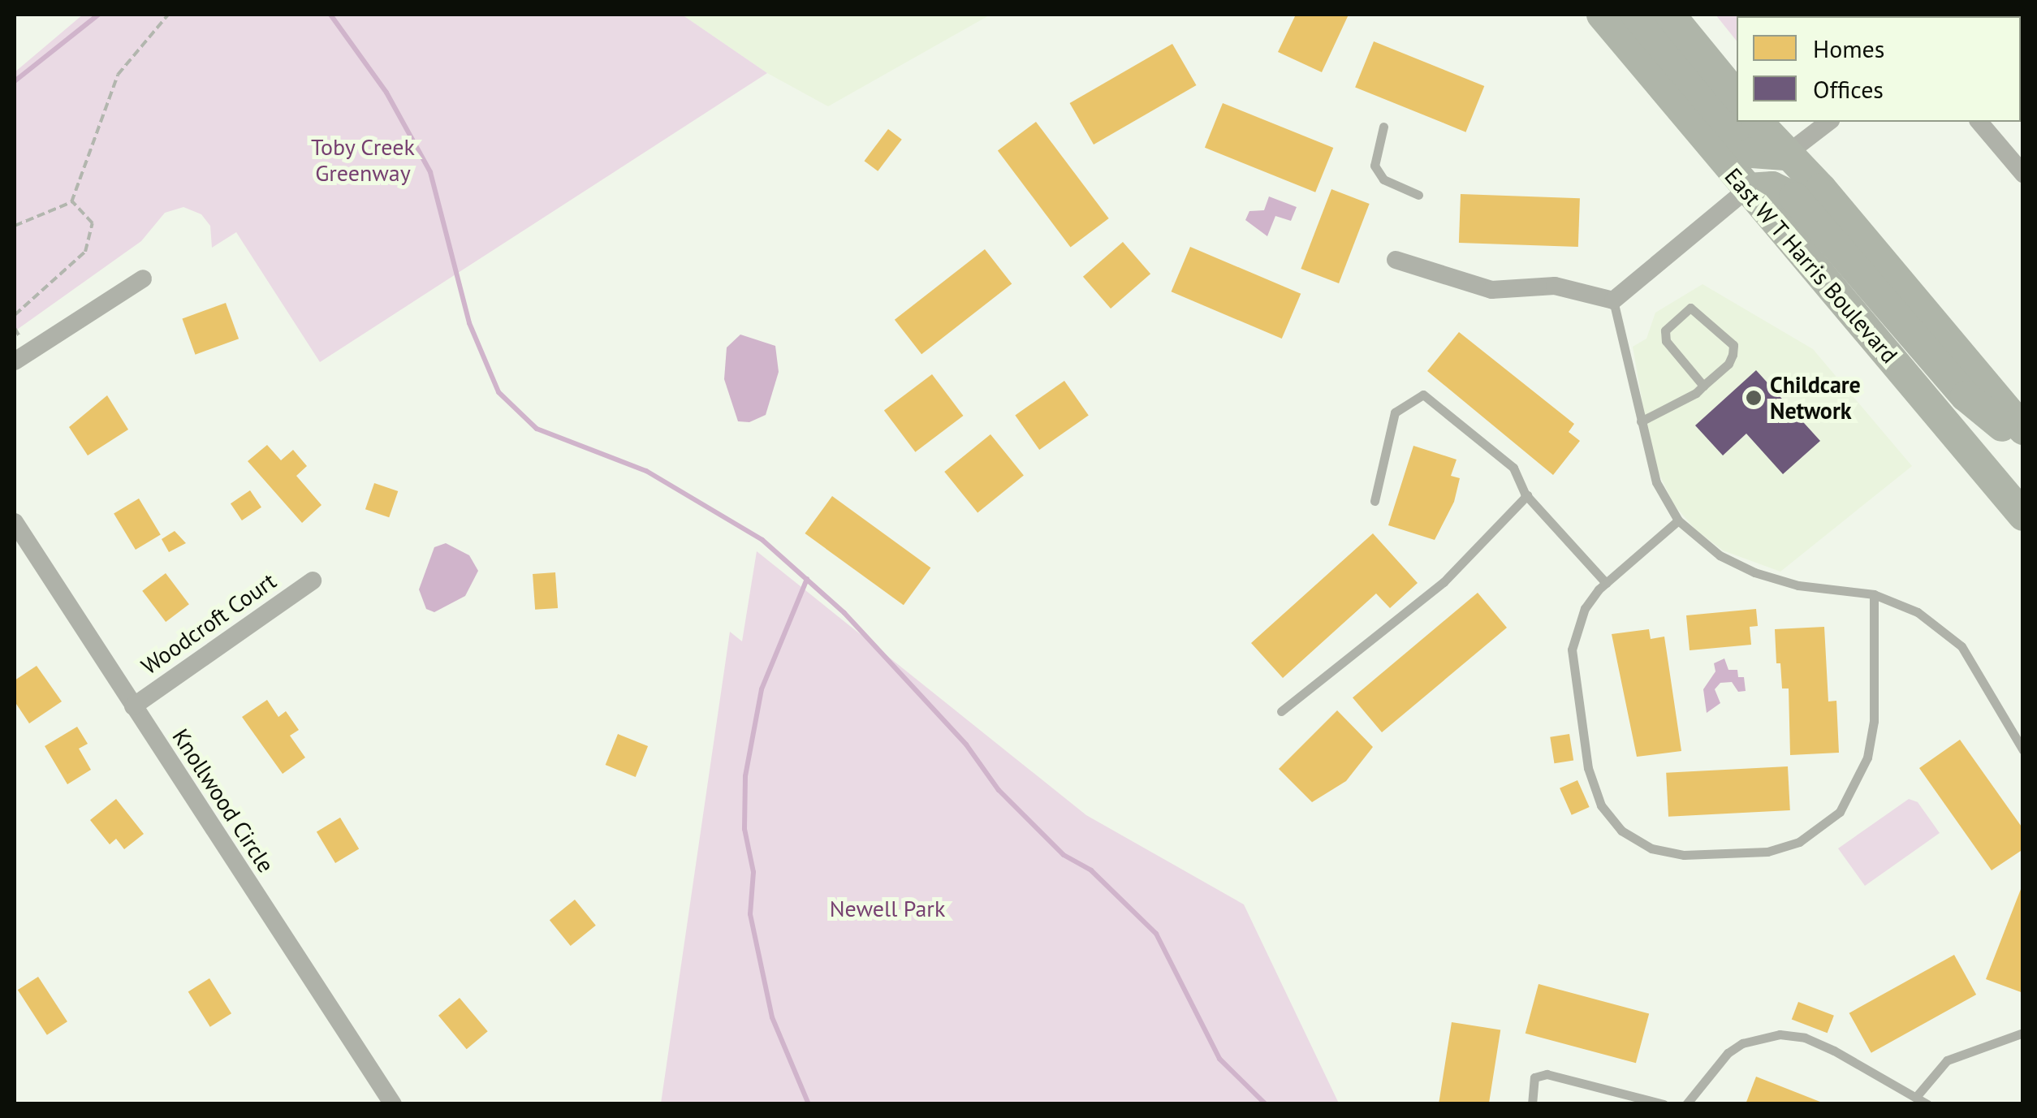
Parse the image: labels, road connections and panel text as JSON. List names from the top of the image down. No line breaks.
{"streets":{"main road":["East W T Harris Boulevard"],"street":["Woodcroft Court","Knollwood Circle"]},"crossings":[["Woodcroft Court","Knollwood Circle"]],"parks":["Toby Creek Greenway","Newell Park"],"places":["Childcare Network"],"legend":["Homes","Offices"]}
